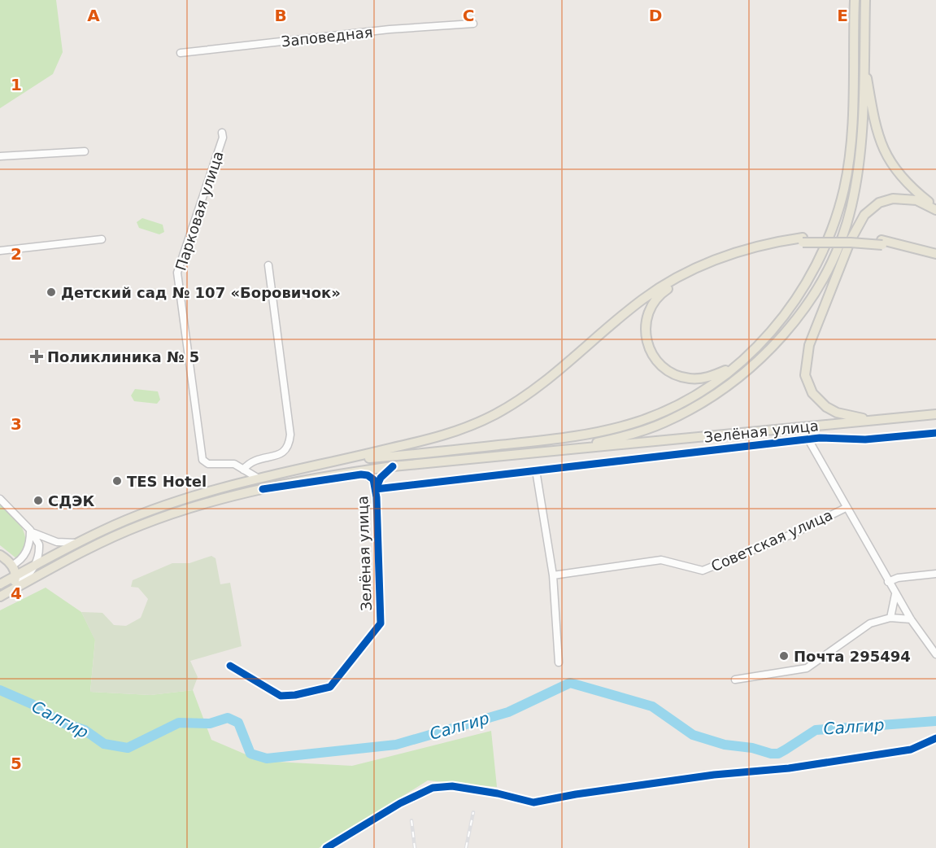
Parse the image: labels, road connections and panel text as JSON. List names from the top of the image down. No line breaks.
{"streets":{"main road":["Зелёная улица"],"street":["Заповедная","Парковая улица","Советская улица"]},"water":["Салгир"],"places":{"other":["Детский сад № 107 «Боровичок»","TES Hotel","СДЭК","Почта 295494"],"health":["Поликлиника № 5"]},"grid":{"columns":["A","B","C","D","E"],"rows":["1","2","3","4","5"]}}
